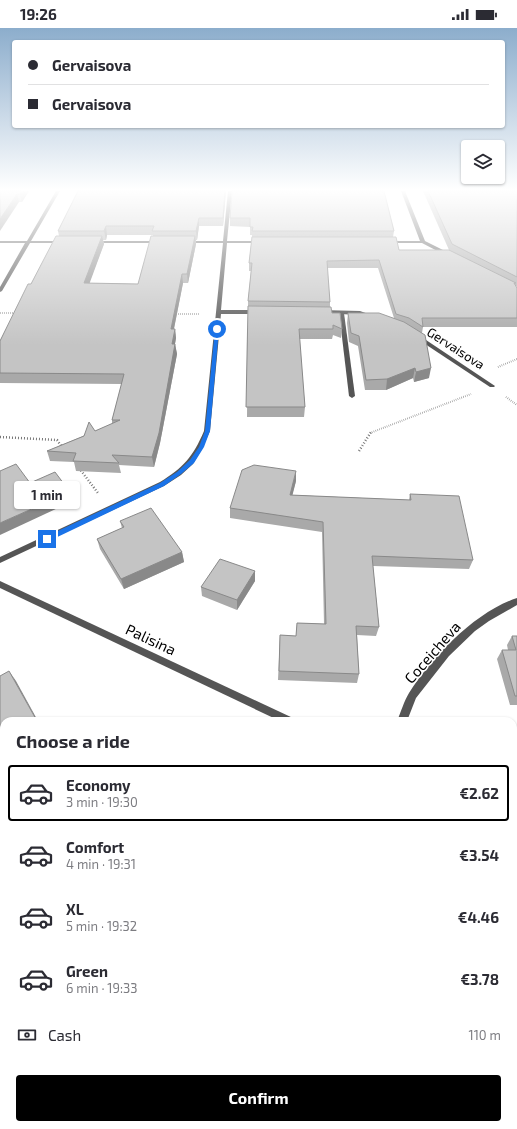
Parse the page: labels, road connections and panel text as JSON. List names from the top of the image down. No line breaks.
{"streets":{"street":["Gervaisova","Palisina","Coceicheva"]},"page":{"status":"19:26","banner":["Gervaisova","Gervaisova"],"bubble":"1 min","heading":"Choose a ride","list":[{"name":"Economy","note":"3 min · 19:30","value":"€2.62"},{"name":"Comfort","note":"4 min · 19:31","value":"€3.54"},{"name":"XL","note":"5 min · 19:32","value":"€4.46"},{"name":"Green","note":"6 min · 19:33","value":"€3.78"}],"pay":["Cash","110 m"],"buttons":"Confirm"}}
